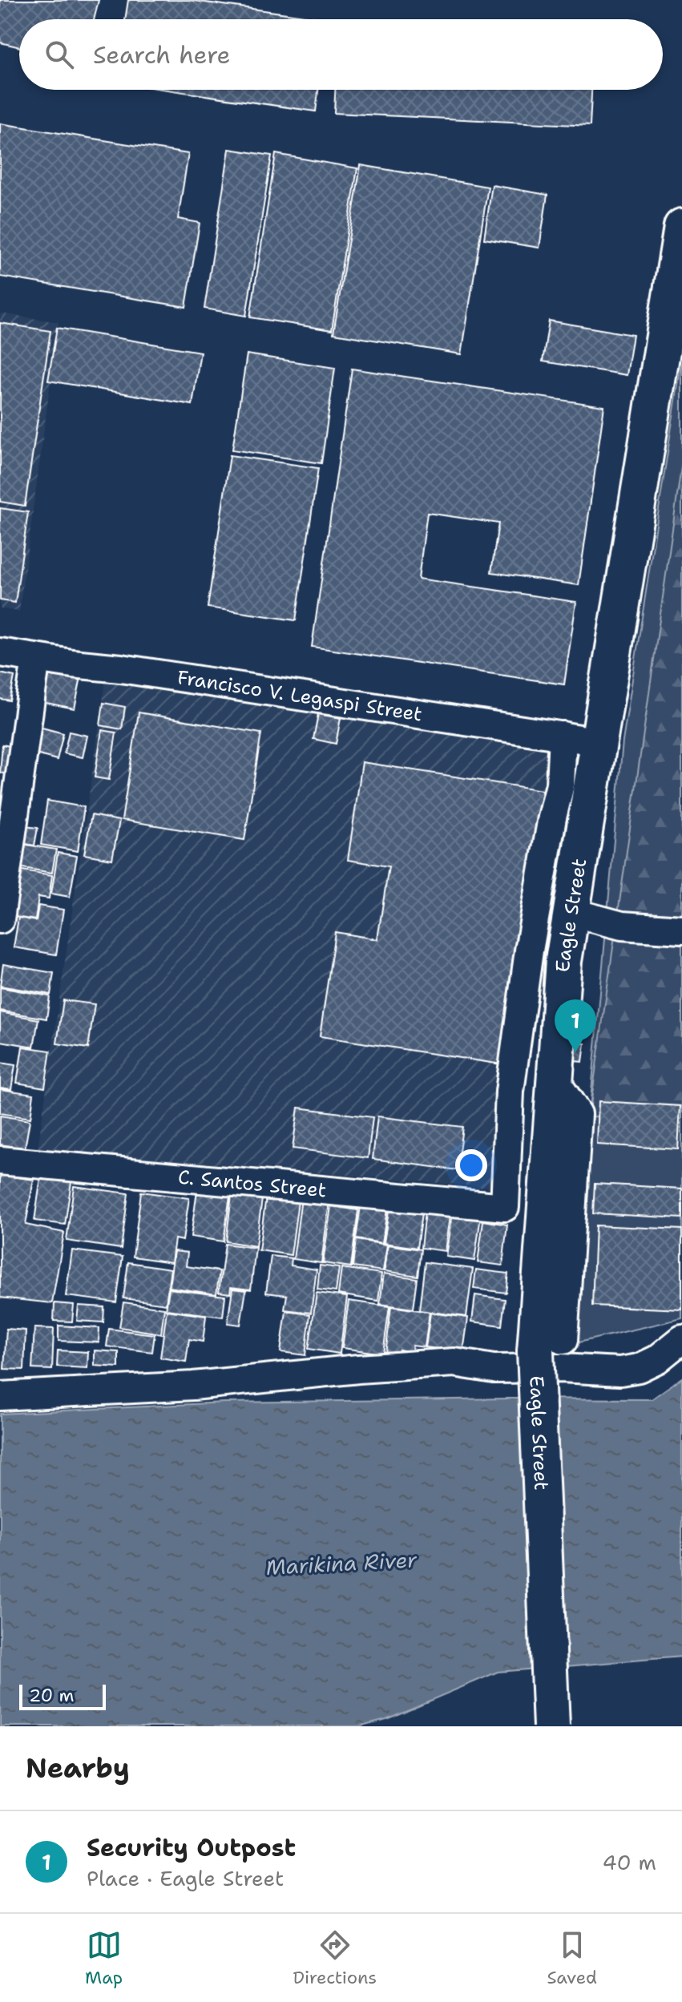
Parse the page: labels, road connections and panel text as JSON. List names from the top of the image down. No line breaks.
{"streets":{"main road":["Eagle Street"],"street":["Francisco V. Legaspi Street","C. Santos Street"]},"crossings":[["Francisco V. Legaspi Street","Eagle Street"]],"water":["Marikina River"],"scale_bar":"20 m","page":{"search":"Search here","pins":"1","scale":"20 m","heading":"Nearby","list":[{"mark":"1","name":"Security Outpost","note":"Place · Eagle Street","value":"40 m"}],"nav":["Map","Directions","Saved"]}}
